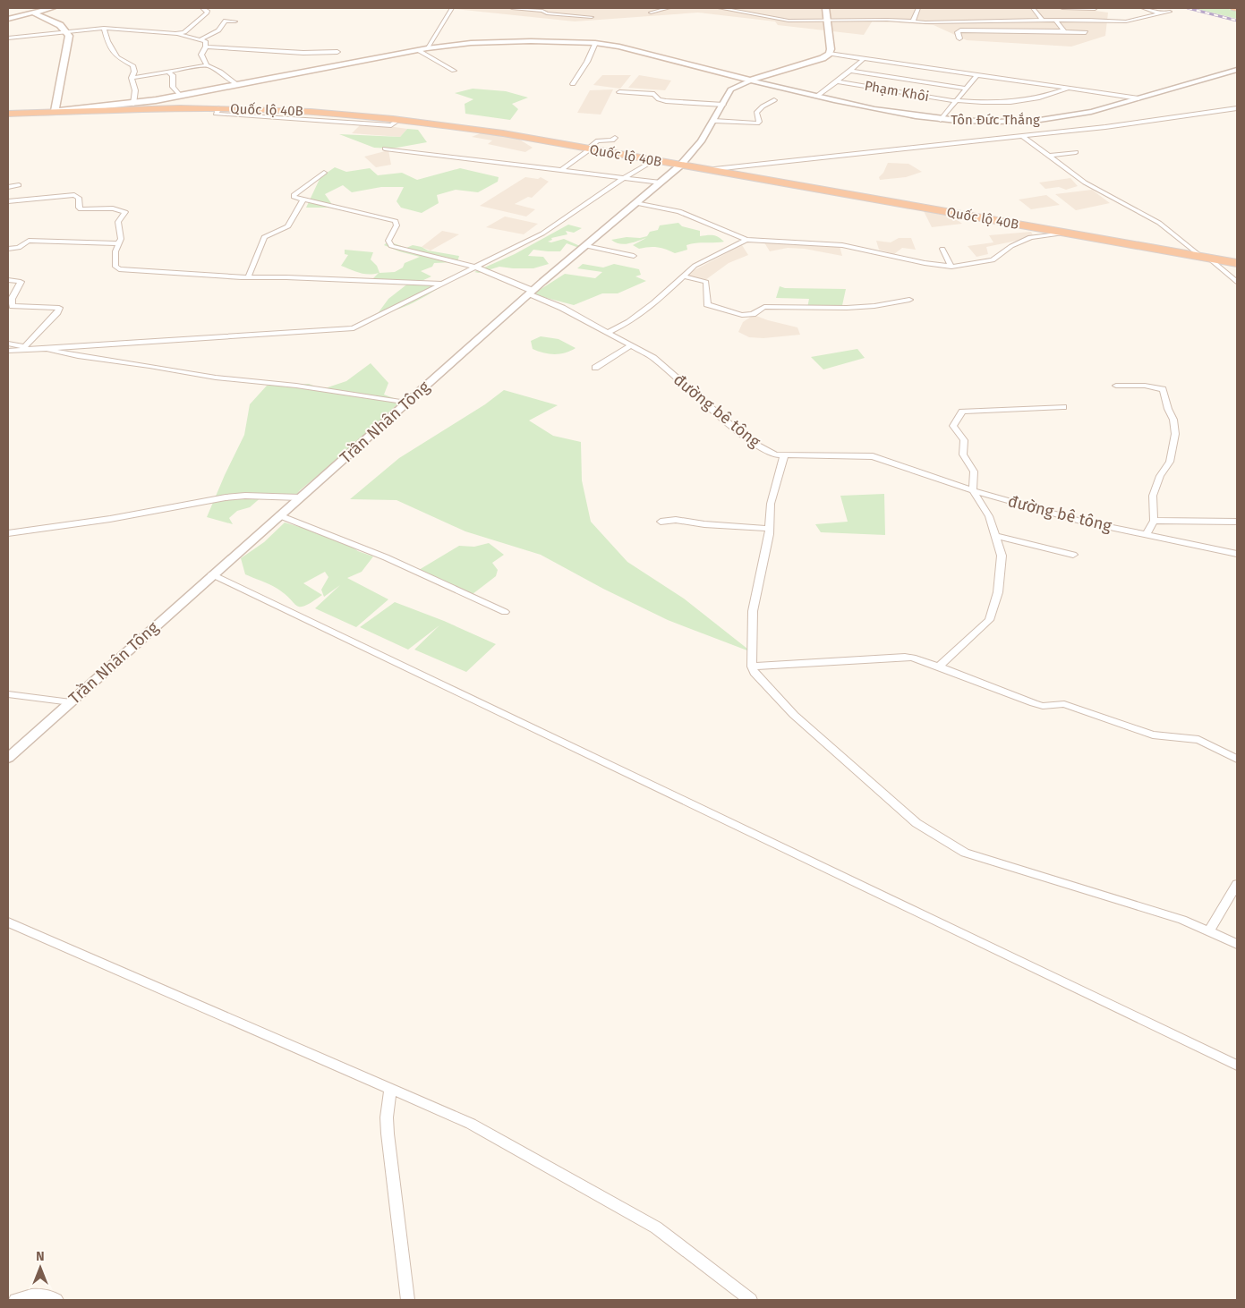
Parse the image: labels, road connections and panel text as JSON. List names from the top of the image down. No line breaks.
{"streets":{"highway":["Quốc lộ 40B"],"street":["Phạm Khôi","Tôn Đức Thắng","đường bê tông","Trần Nhân Tông"]},"crossings":[["Quốc lộ 40B","Trần Nhân Tông"],["Tôn Đức Thắng","Trần Nhân Tông"],["đường bê tông","Trần Nhân Tông"]],"north":"top"}
